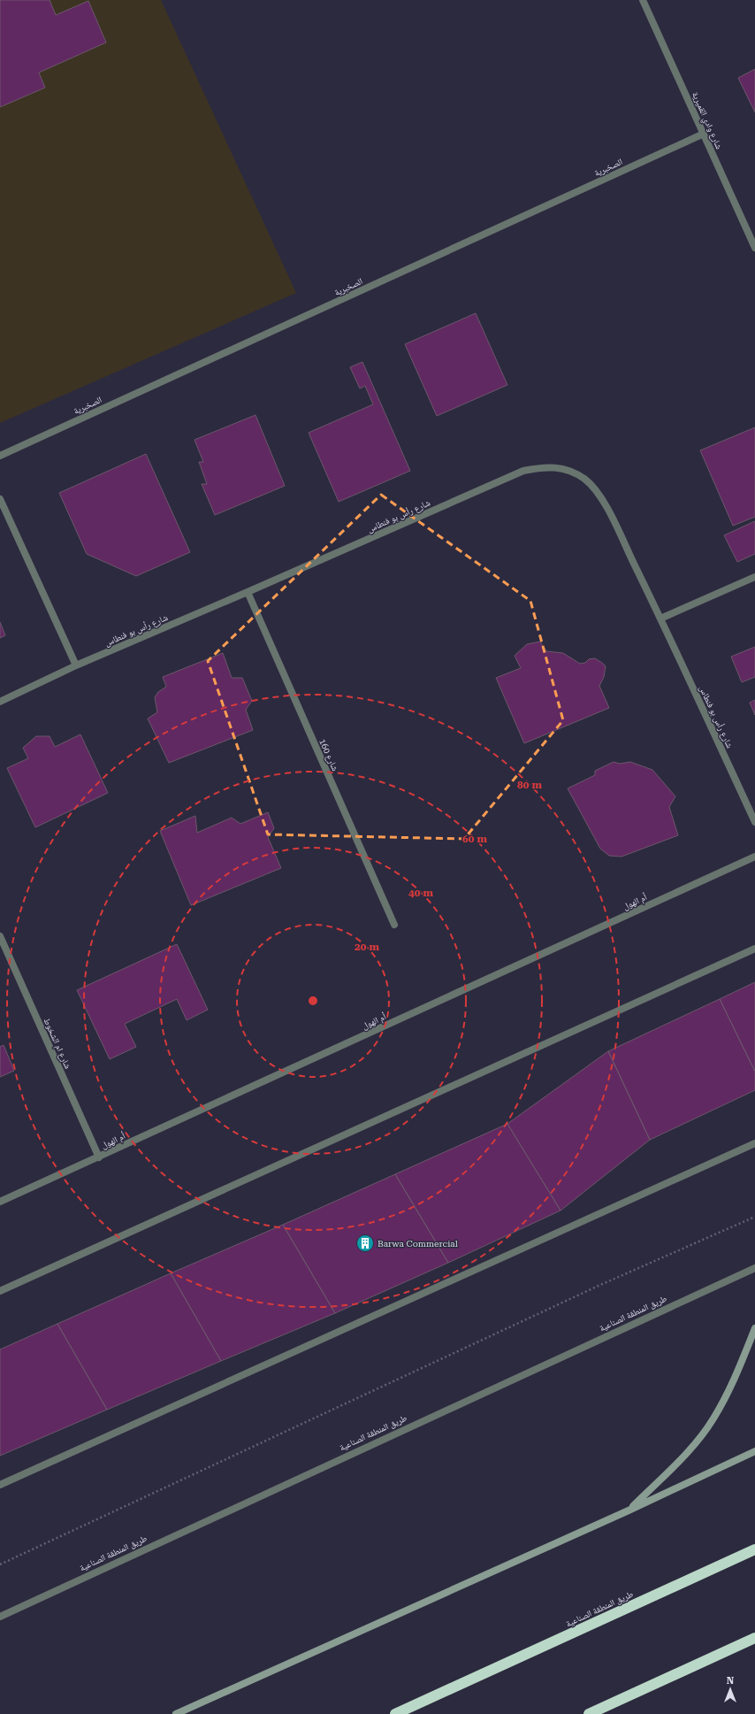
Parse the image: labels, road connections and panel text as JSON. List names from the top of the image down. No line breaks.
{"streets":{"highway":["طريق المنطقة الصناعية"],"street":["شارع وادي القميرية","الصخبرية","شارع رأس بو فنطاس","شارع 160","أم الهول","شارع ام الشخوط"]},"crossings":[["شارع وادي القميرية","الصخبرية"],["شارع رأس بو فنطاس","شارع 160"],["أم الهول","شارع ام الشخوط"]],"places":{"building":["Barwa Commercial"]},"north":"top","rings":["80 m","60 m","40 m","20 m"]}
